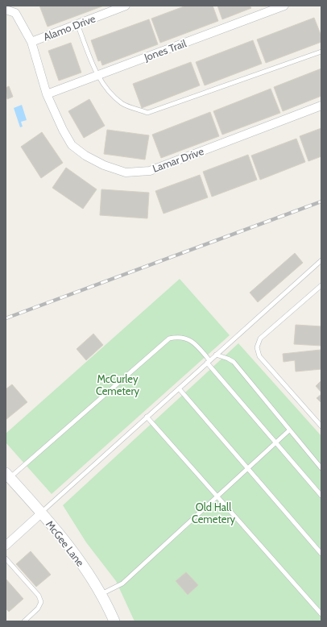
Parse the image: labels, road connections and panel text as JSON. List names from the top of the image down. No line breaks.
{"streets":{"street":["Alamo Drive","Jones Trail","Lamar Drive","McGee Lane"]},"crossings":[["Alamo Drive","Lamar Drive"],["Jones Trail","Lamar Drive"]],"parks":["McCurley Cemetery","Old Hall Cemetery"]}
